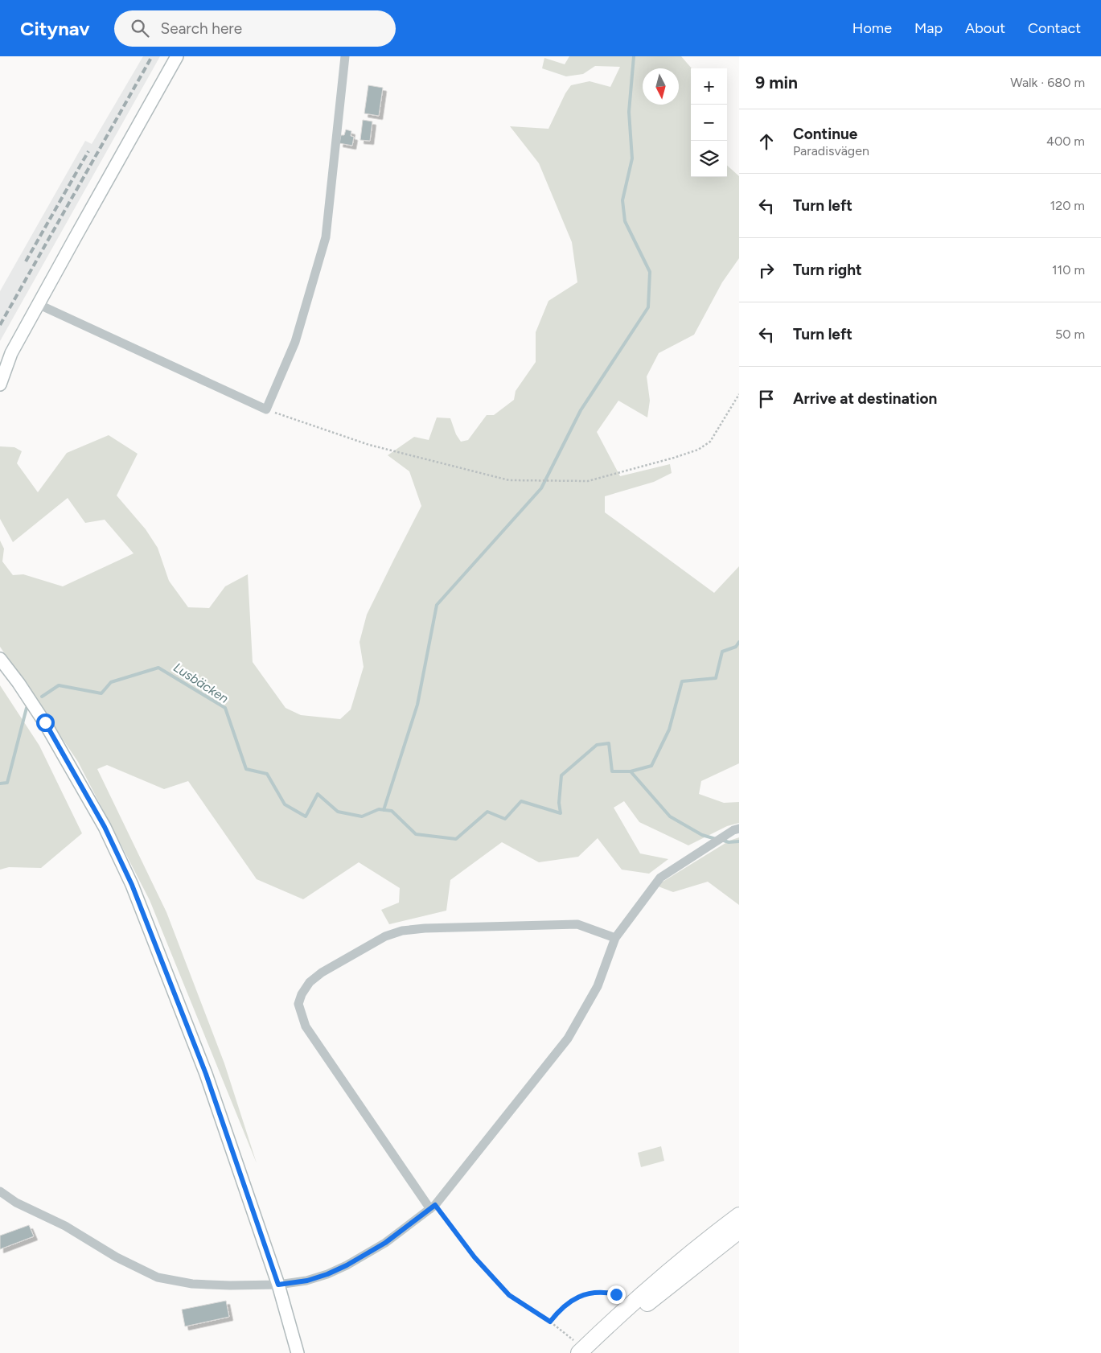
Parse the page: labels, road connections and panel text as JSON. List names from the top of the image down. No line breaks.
{"water":["Lusbäcken"],"north":"bottom","page":{"header":"Citynav","search":"Search here","nav":["Home","Map","About","Contact"],"heading":["9 min","Walk · 680 m"],"map_buttons":["+","−"],"list":[["Continue","Paradisvägen","400 m"],["Turn left","120 m"],["Turn right","110 m"],["Turn left","50 m"],"Arrive at destination"]}}
